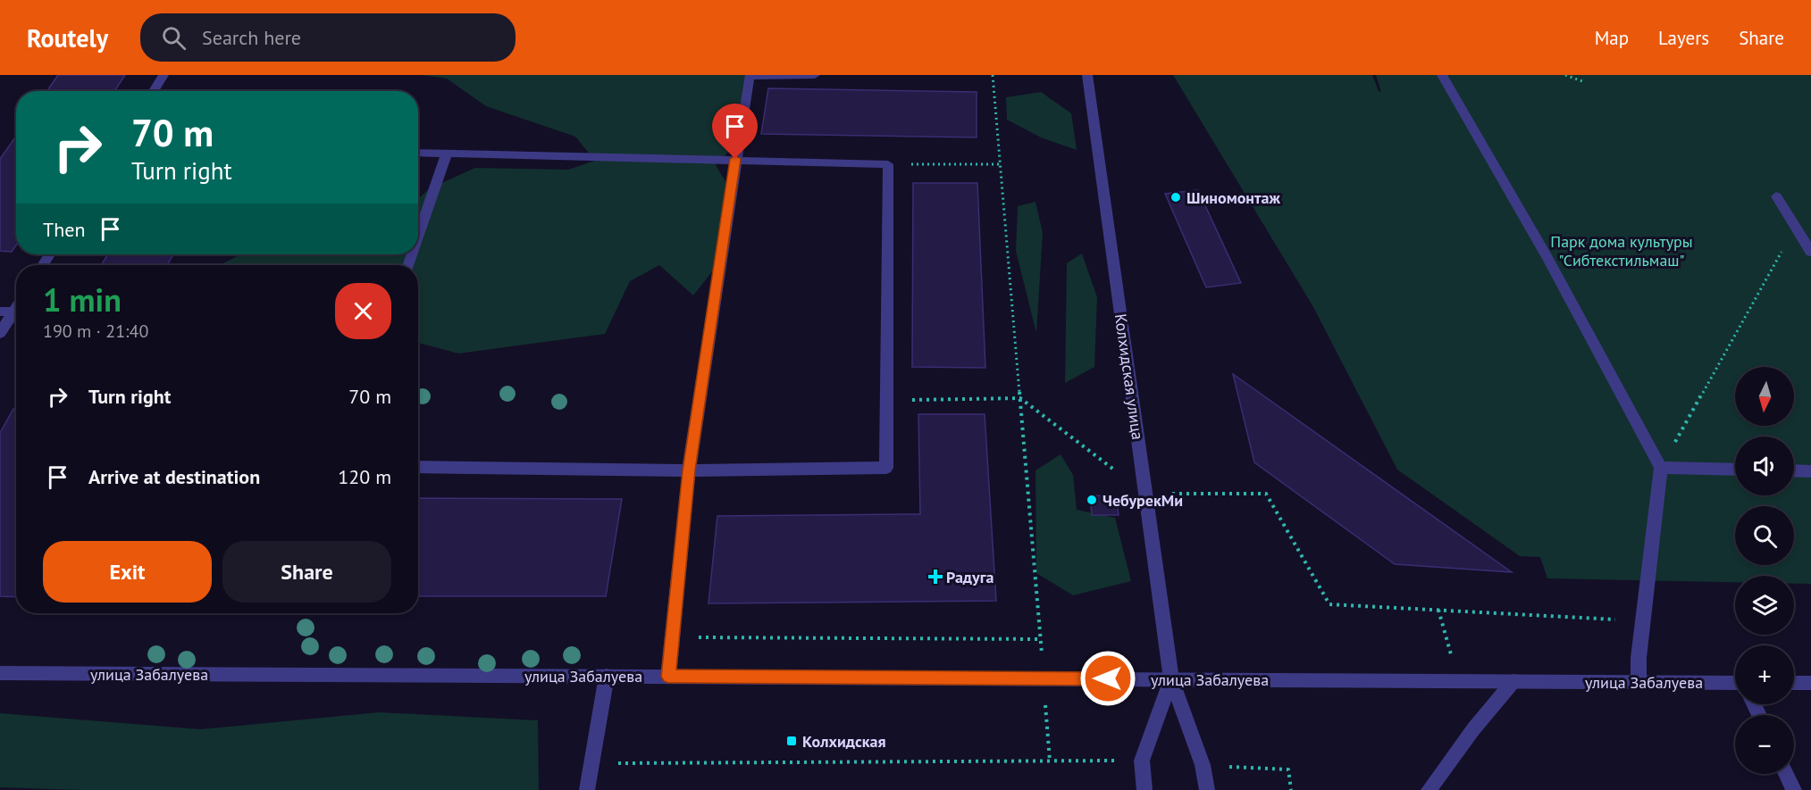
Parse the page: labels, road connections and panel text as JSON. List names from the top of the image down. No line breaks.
{"streets":{"street":["Колхидская улица","улица Забалуева"]},"crossings":[["Колхидская улица","улица Забалуева"]],"parks":["Парк дома культуры \"Сибтекстильмаш\""],"places":{"other":["Шиномонтаж","ЧебурекМи"],"health":["Радуга"],"transit":["Колхидская"]},"north":"bottom","page":{"header":"Routely","search":"Search here","nav":["Map","Layers","Share"],"turn":["70 m","Turn right"],"then":"Then","heading":["1 min","190 m · 21:40"],"list":[{"name":"Turn right","value":"70 m"},{"name":"Arrive at destination","value":"120 m"}],"map_buttons":["+","−"],"buttons":["Exit","Share"]}}
